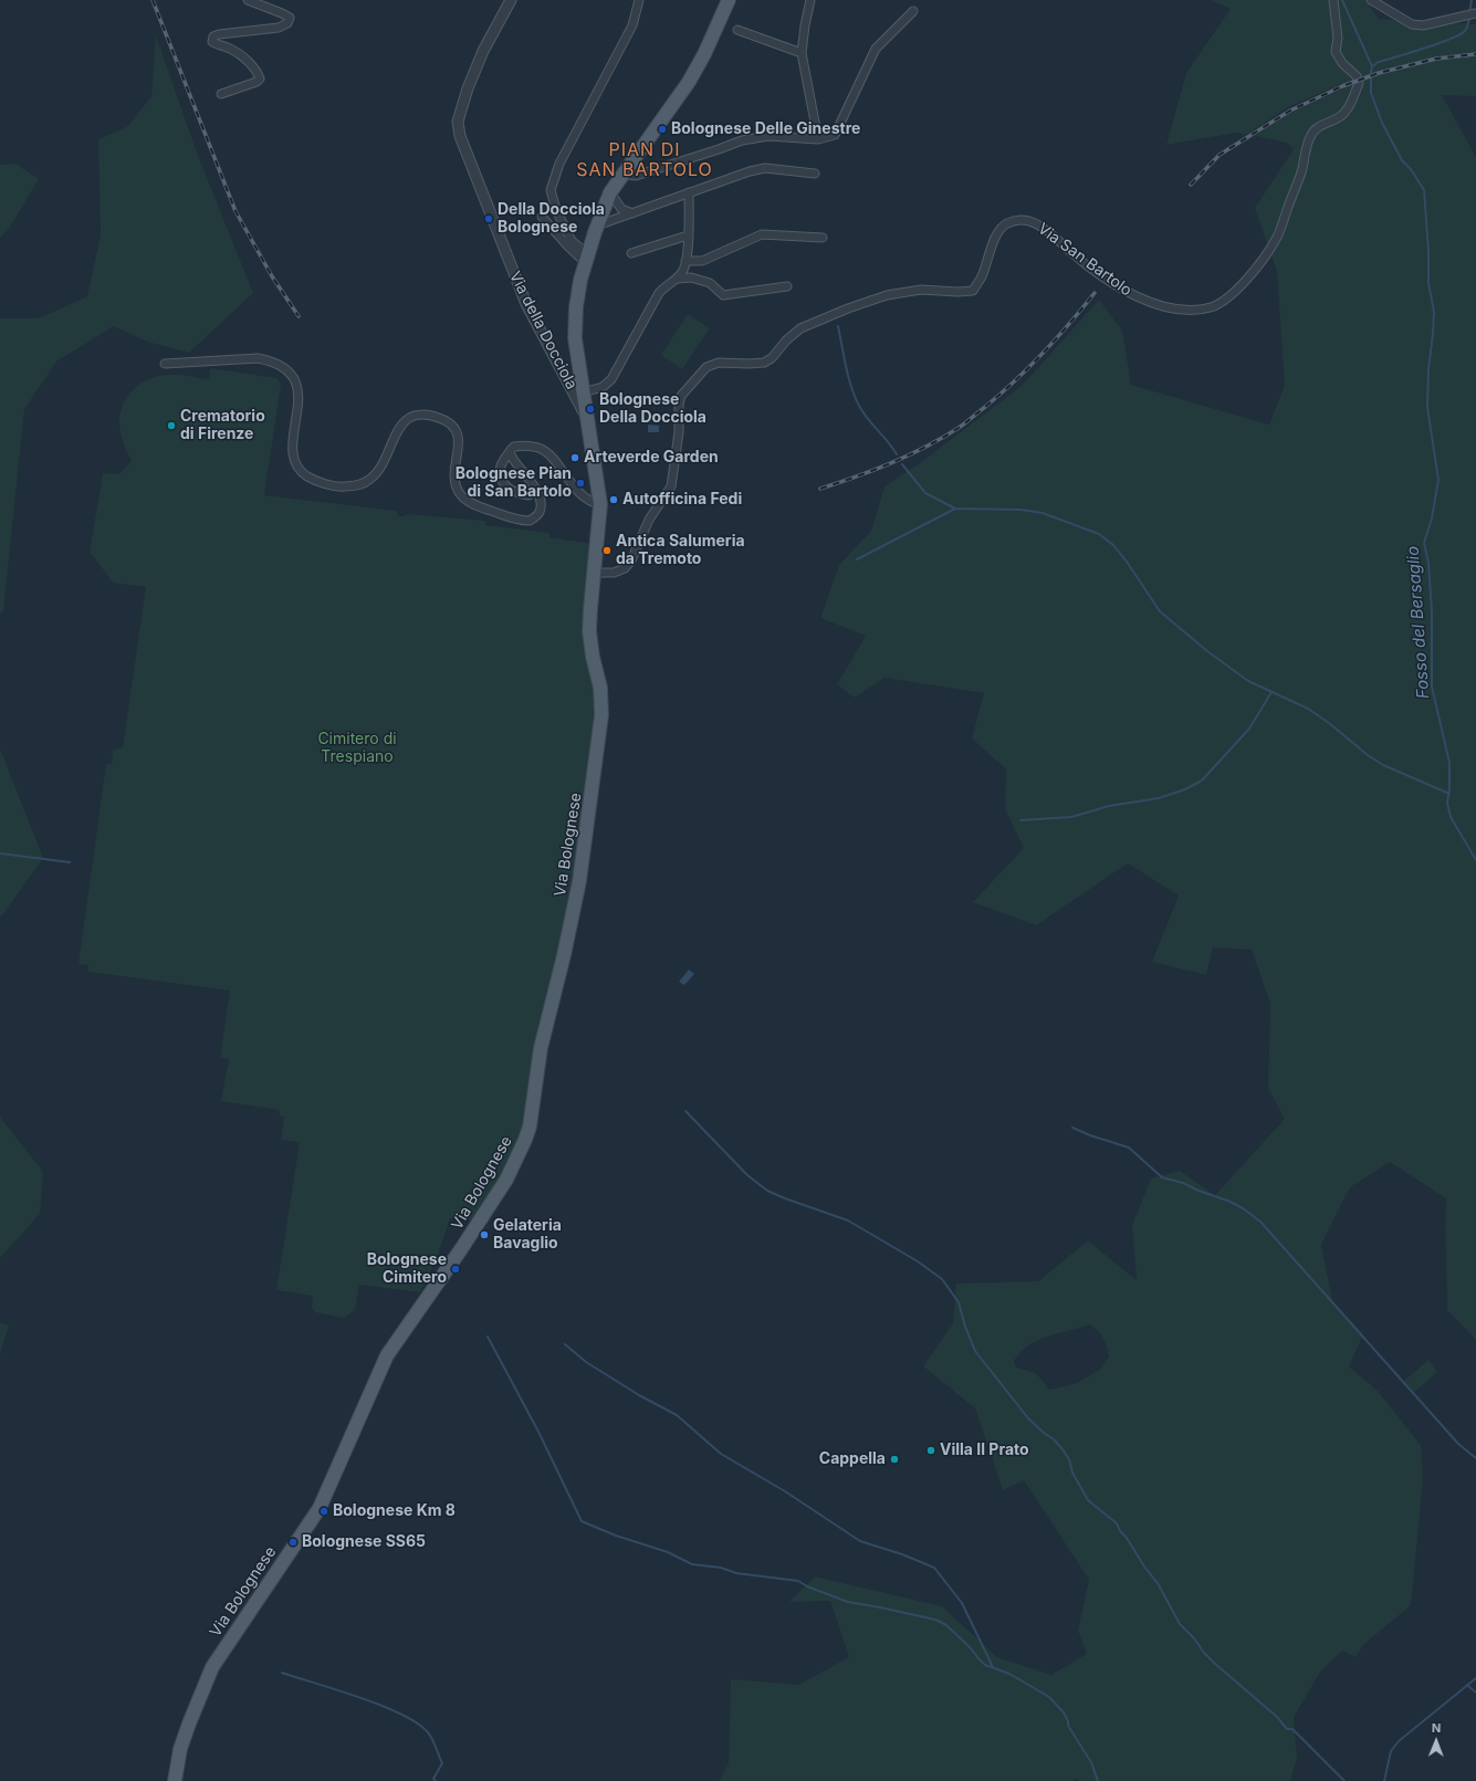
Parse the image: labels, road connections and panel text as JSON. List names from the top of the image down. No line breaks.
{"streets":{"main road":["Via Bolognese"],"street":["Via San Bartolo","Via della Docciola"]},"crossings":[["Via San Bartolo","Via Bolognese"],["Via della Docciola","Via Bolognese"]],"districts":["PIAN DI SAN BARTOLO"],"water":["Fosso del Bersaglio"],"parks":["Cimitero di Trespiano"],"places":["Bolognese Delle Ginestre","Della Docciola Bolognese","Bolognese Della Docciola","Crematorio di Firenze","Arteverde Garden","Bolognese Pian di San Bartolo","Autofficina Fedi","Antica Salumeria da Tremoto","Gelateria Bavaglio","Bolognese Cimitero","Villa Il Prato","Cappella","Bolognese Km 8","Bolognese SS65"],"north":"top"}
